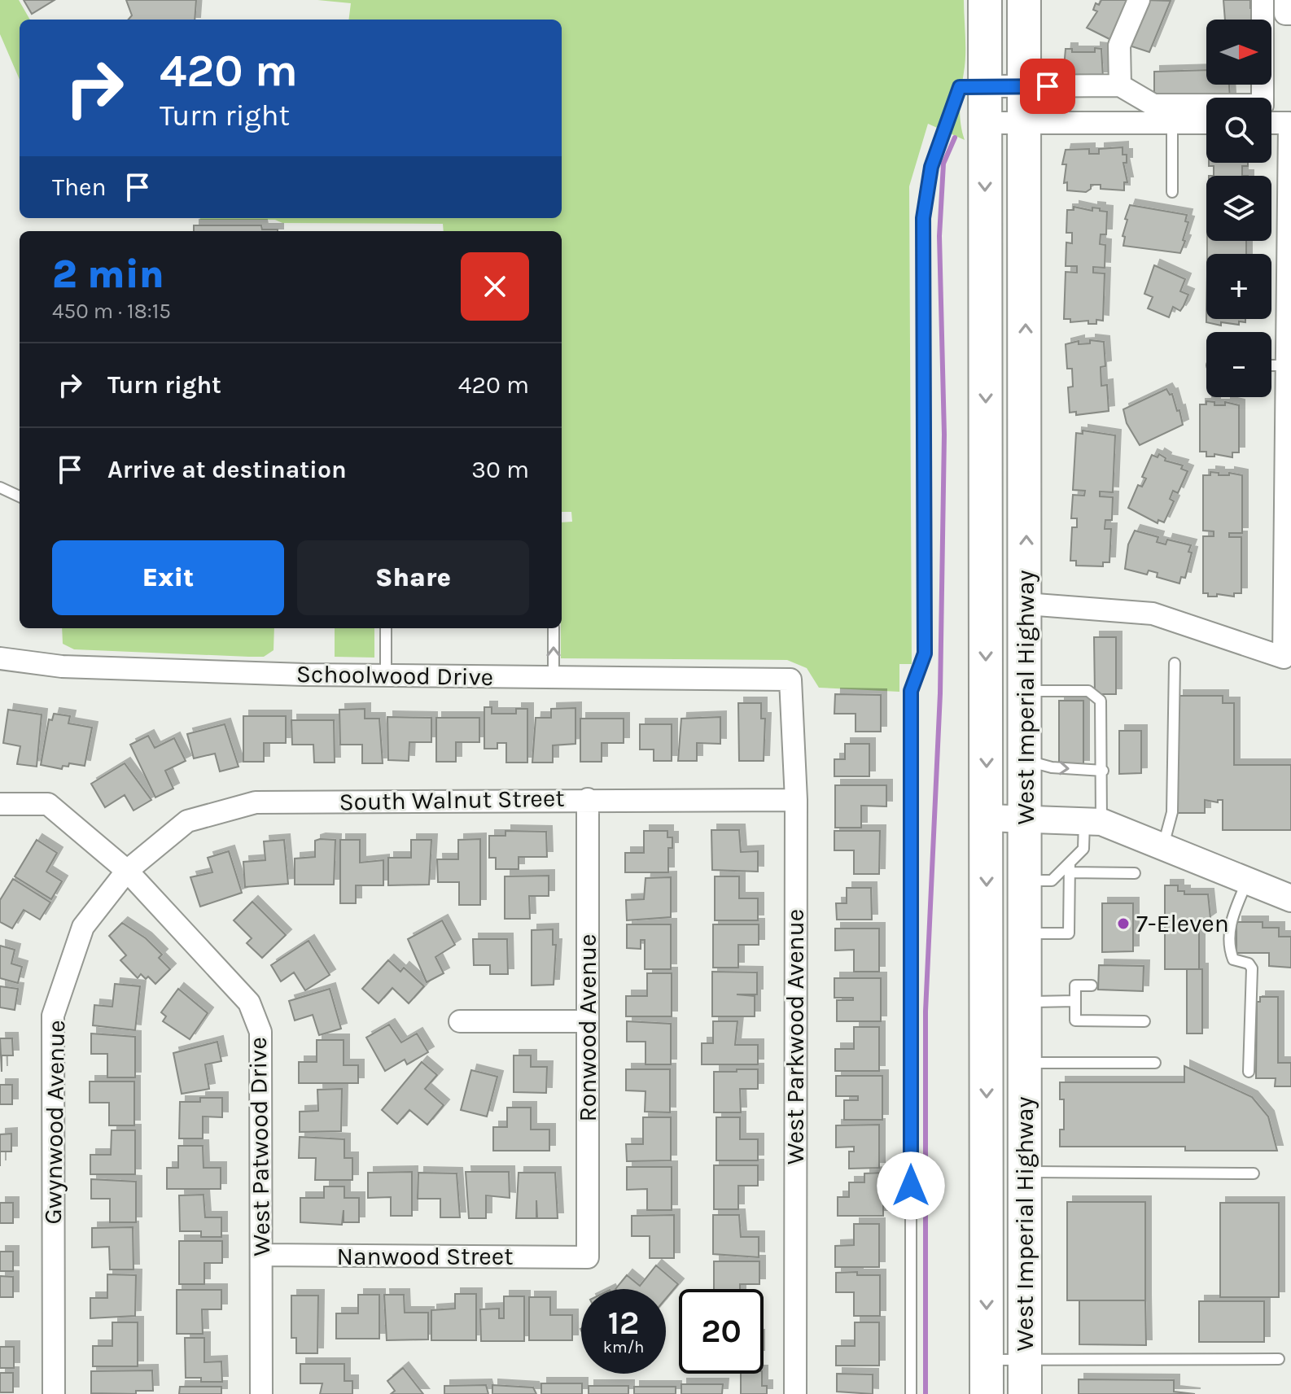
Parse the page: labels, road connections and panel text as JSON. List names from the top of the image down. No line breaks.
{"streets":{"main road":["West Imperial Highway"],"street":["Schoolwood Drive","South Walnut Street","Ronwood Avenue","West Parkwood Avenue","Gwynwood Avenue","West Patwood Drive","Nanwood Street"]},"crossings":[["Schoolwood Drive","West Parkwood Avenue"],["South Walnut Street","Ronwood Avenue"],["South Walnut Street","West Parkwood Avenue"],["South Walnut Street","Gwynwood Avenue"],["South Walnut Street","West Patwood Drive"],["Ronwood Avenue","Nanwood Street"],["Gwynwood Avenue","West Patwood Drive"],["West Patwood Drive","Nanwood Street"]],"places":["7-Eleven"],"north":"right","page":{"map_buttons":["+","−"],"turn":["420 m","Turn right"],"then":"Then","heading":["2 min","450 m · 18:15"],"list":[{"name":"Turn right","value":"420 m"},{"name":"Arrive at destination","value":"30 m"}],"buttons":["Exit","Share"],"speed":"12 km/h","limit":"20"}}
